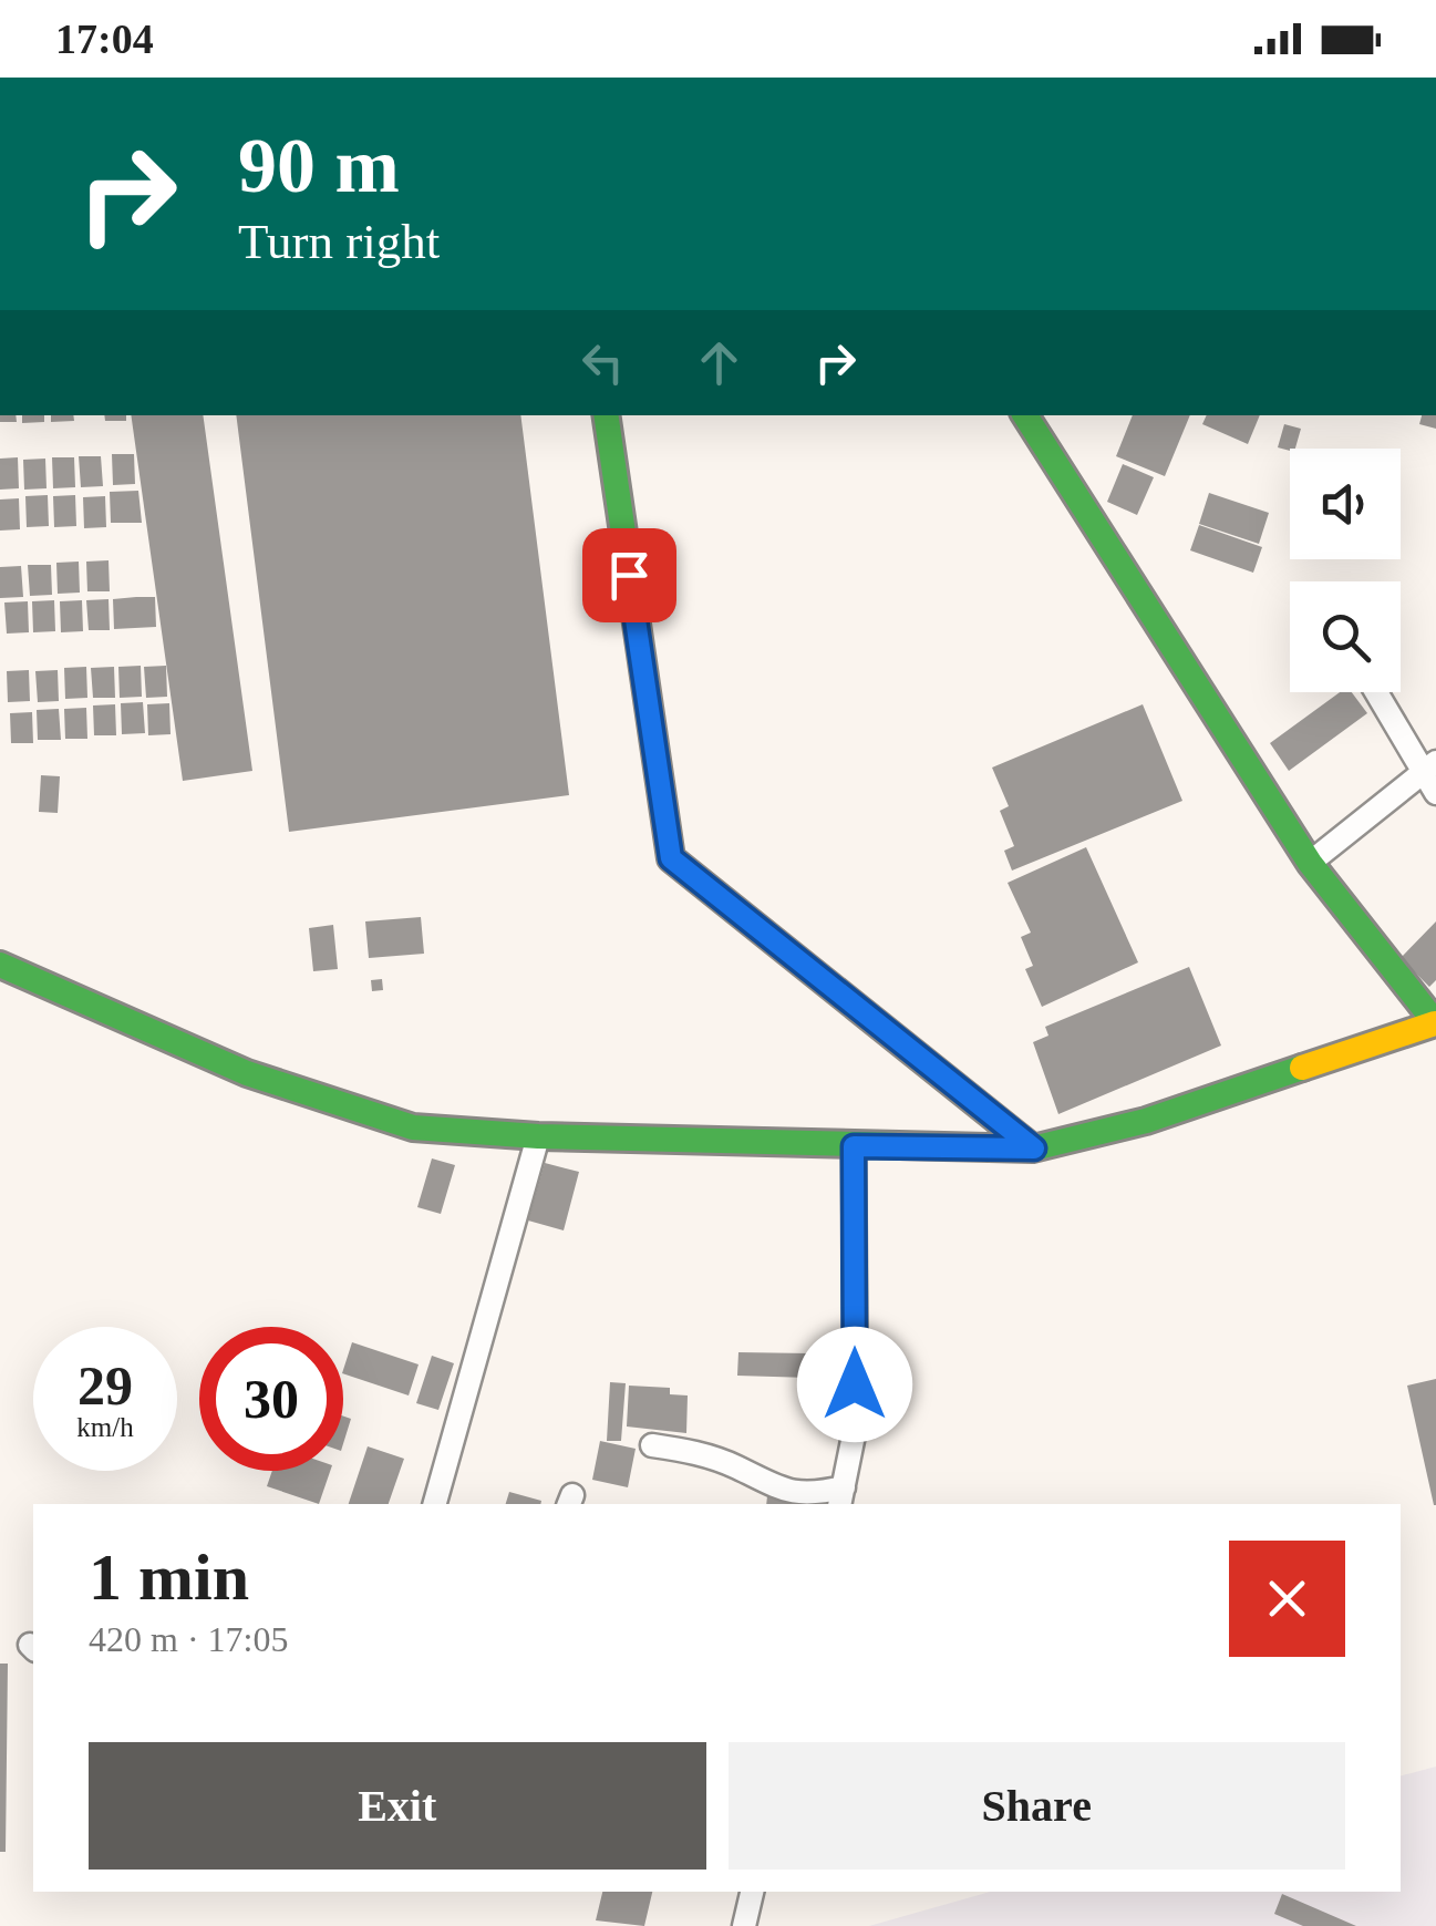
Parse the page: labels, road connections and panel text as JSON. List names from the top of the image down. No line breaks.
{"page":{"status":"17:04","turn":["90 m","Turn right"],"speed":"29 km/h","limit":"30","heading":["1 min","420 m · 17:05"],"buttons":["Exit","Share"]}}
